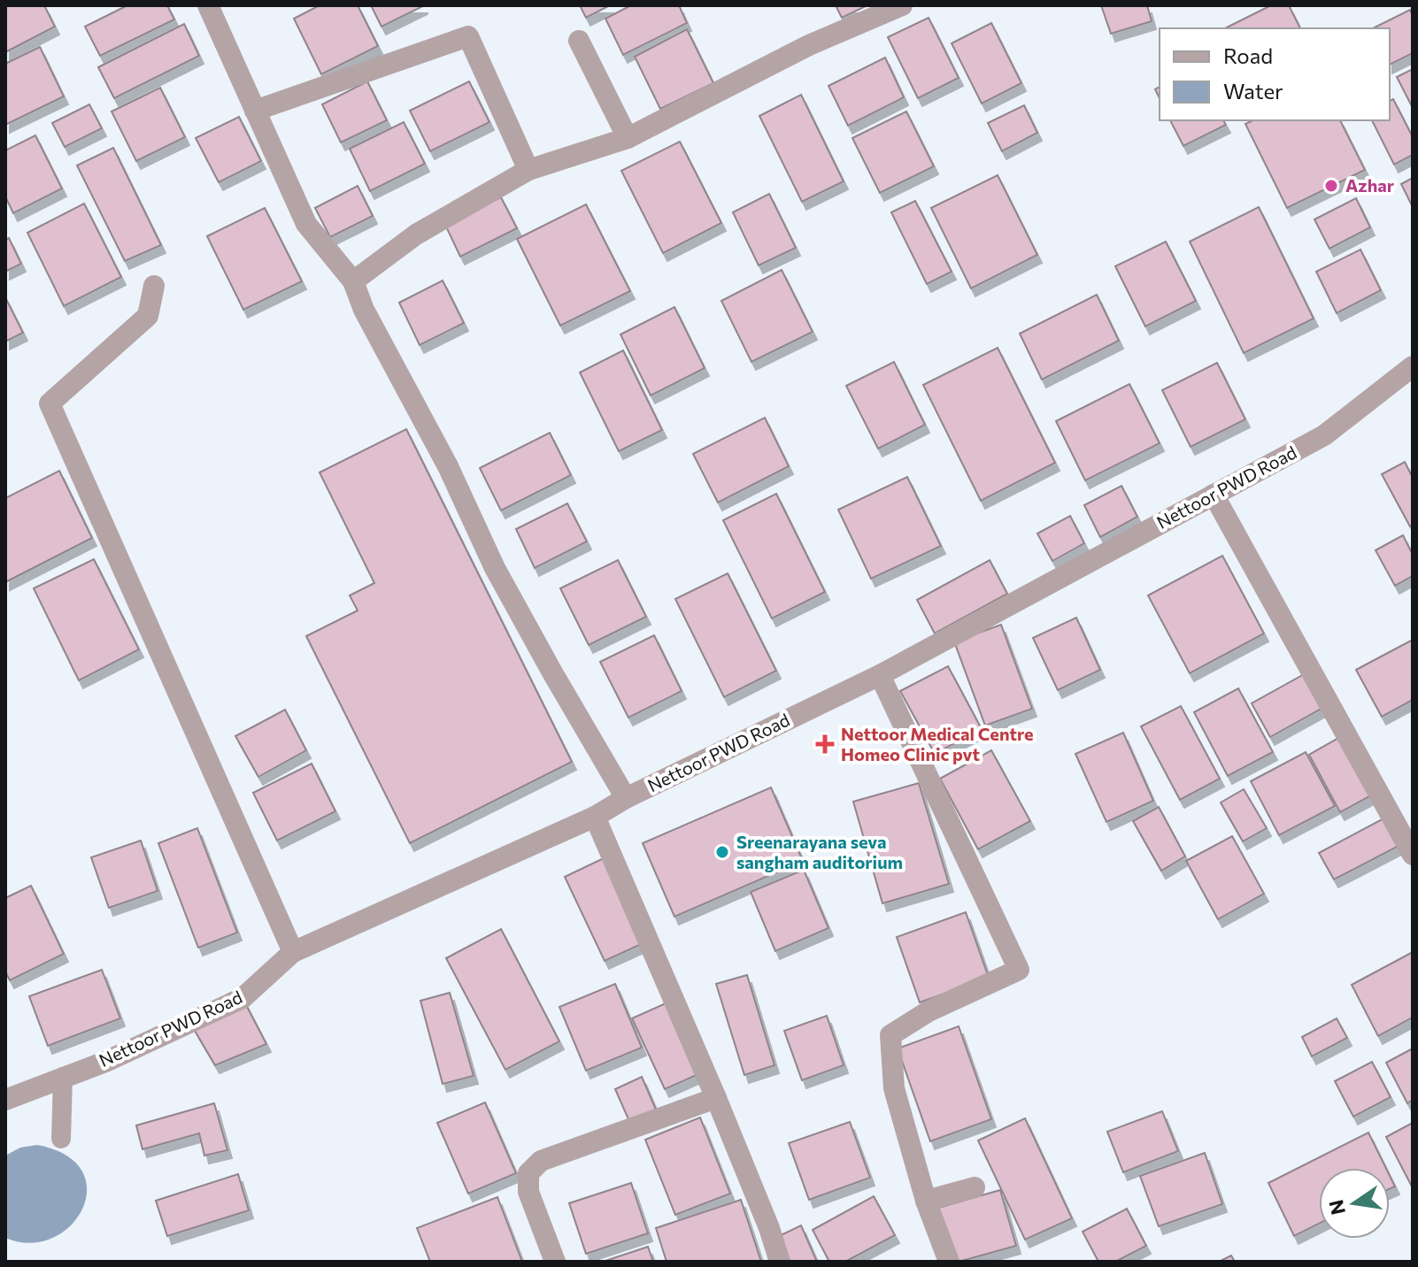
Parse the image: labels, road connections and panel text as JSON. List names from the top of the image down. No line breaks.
{"streets":{"street":["Nettoor PWD Road"]},"places":{"other":["Azhar","Sreenarayana seva sangham auditorium"],"health":["Nettoor Medical Centre Homeo Clinic pvt"]},"legend":["Road","Water"],"north":"left"}
